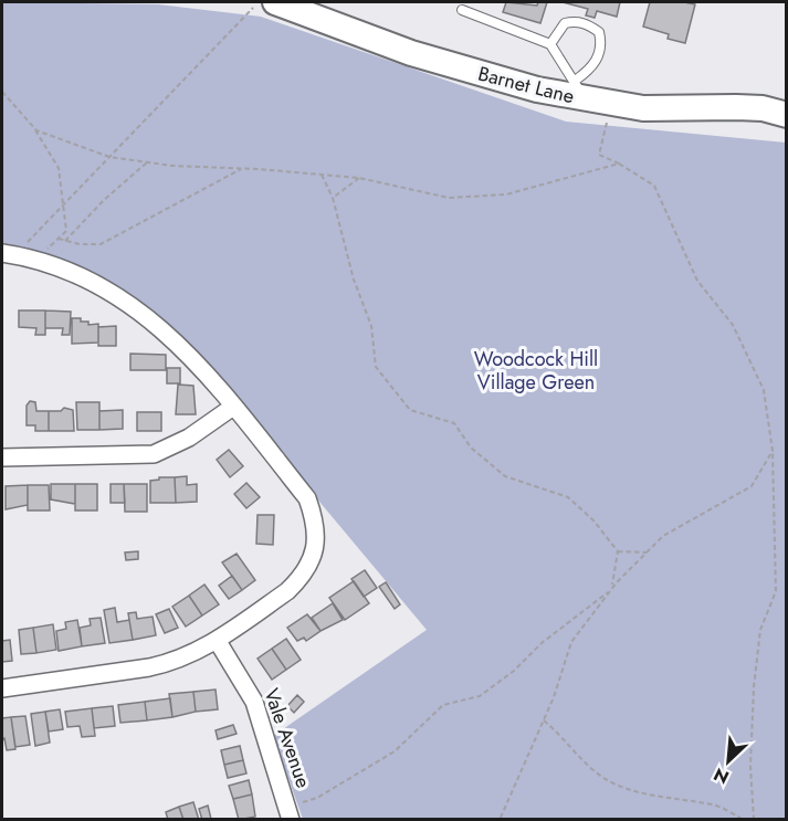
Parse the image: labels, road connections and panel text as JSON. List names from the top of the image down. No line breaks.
{"streets":{"main road":["Barnet Lane"],"street":["Vale Avenue"]},"parks":["Woodcock Hill Village Green"],"north":"bottom left"}
